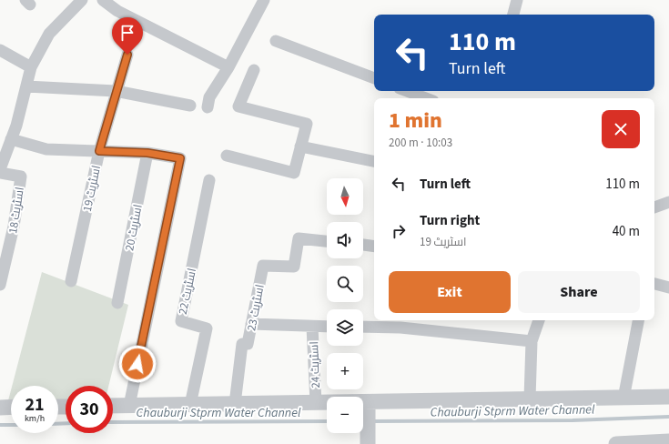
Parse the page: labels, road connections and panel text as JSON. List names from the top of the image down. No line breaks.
{"streets":{"street":["اسٹریٹ 19","اسٹریٹ 18","اسٹریٹ 20","اسٹریٹ 22","اسٹریٹ 23","اسٹریٹ 24"]},"water":["Chauburji Stprm Water Channel"],"north":"bottom","page":{"turn":["110 m","Turn left"],"heading":["1 min","200 m · 10:03"],"list":[{"name":"Turn left","value":"110 m"},{"name":"Turn right","note":"اسٹریٹ 19","value":"40 m"}],"map_buttons":["+","−"],"buttons":["Exit","Share"],"speed":"21 km/h","limit":"30"}}
